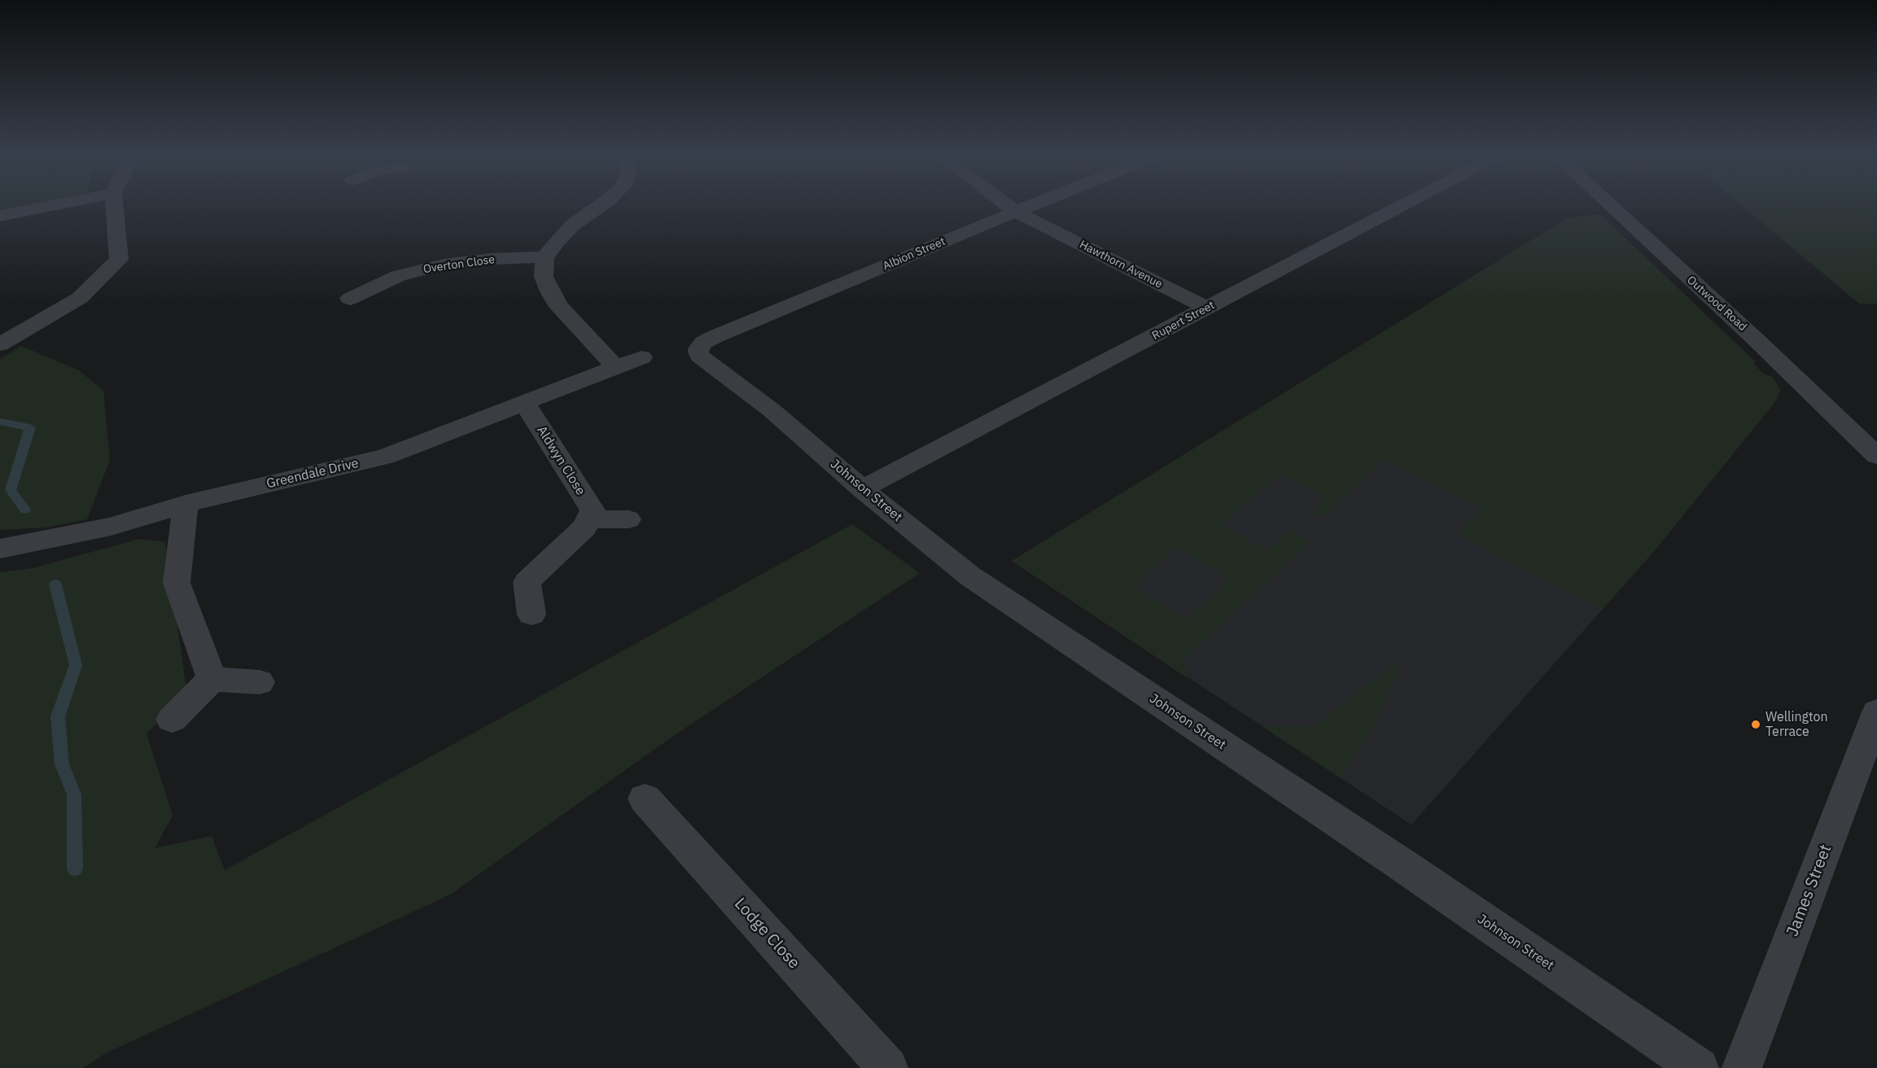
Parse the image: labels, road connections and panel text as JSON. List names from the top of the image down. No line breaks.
{"streets":{"street":["Albion Street","Overton Close","Hawthorn Avenue","Outwood Road","Rupert Street","Aldwyn Close","Greendale Drive","Johnson Street","James Street","Lodge Close"]},"crossings":[["Albion Street","Hawthorn Avenue"],["Albion Street","Johnson Street"],["Hawthorn Avenue","Rupert Street"],["Rupert Street","Johnson Street"],["Aldwyn Close","Greendale Drive"]],"places":["Wellington Terrace"]}
